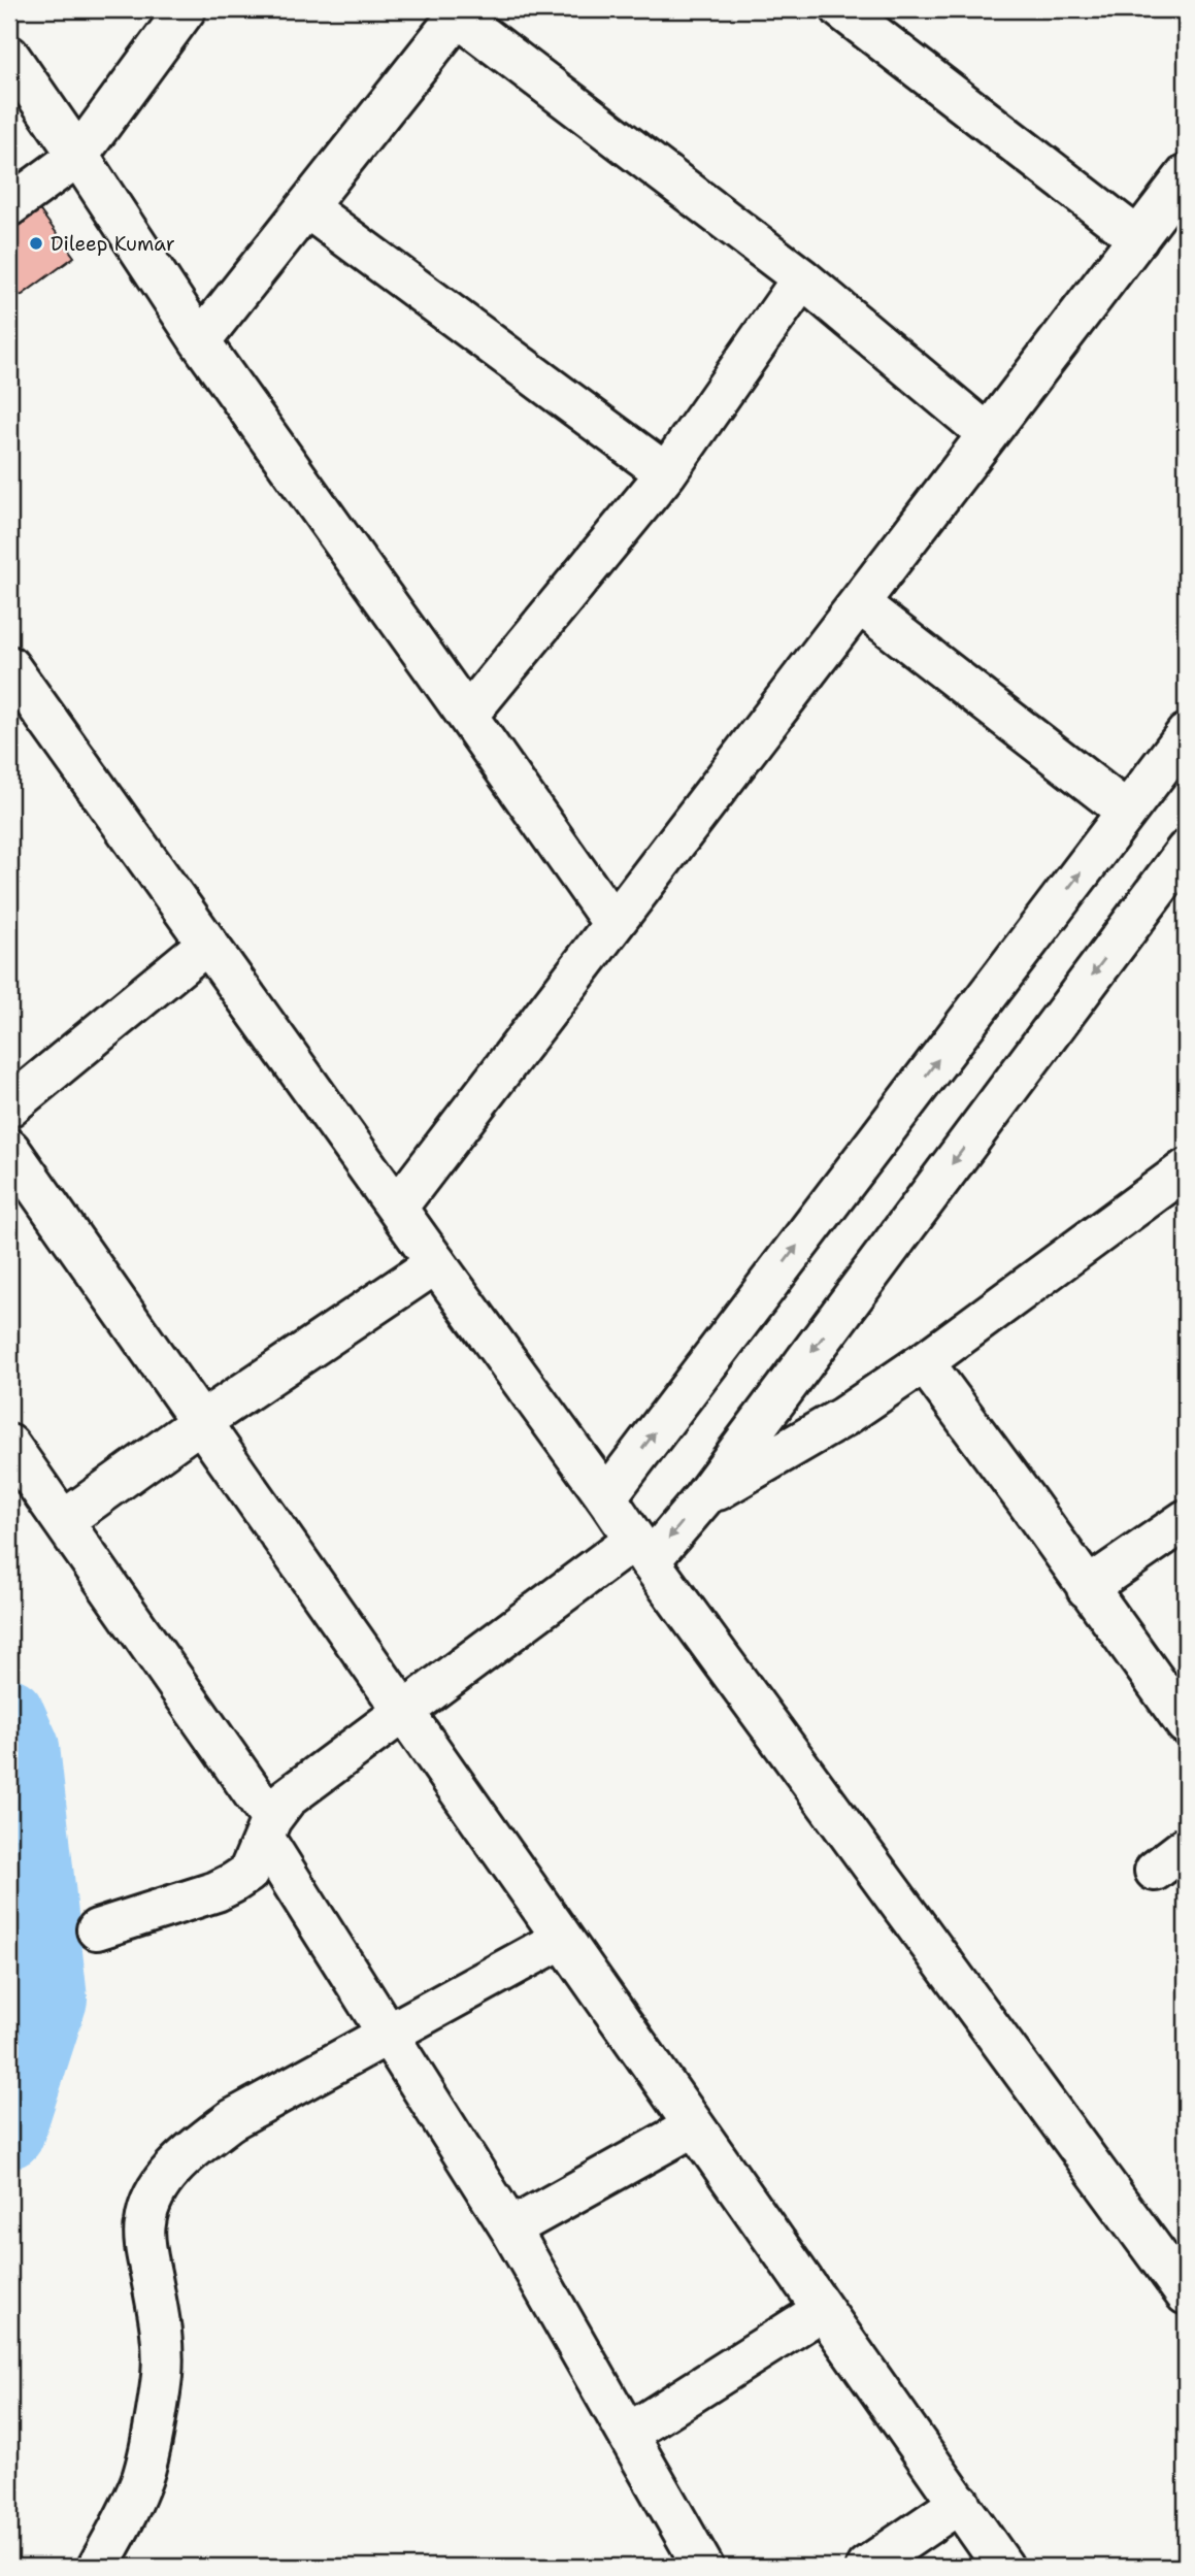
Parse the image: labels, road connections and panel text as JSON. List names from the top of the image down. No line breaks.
{"places":["Dileep Kumar"]}
